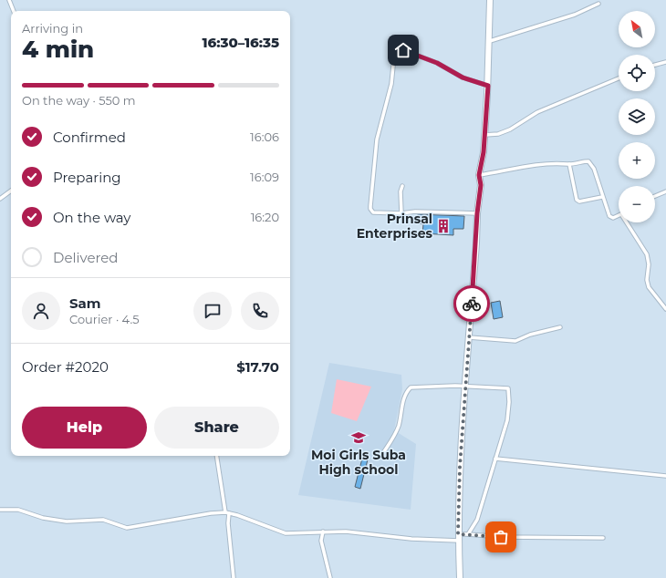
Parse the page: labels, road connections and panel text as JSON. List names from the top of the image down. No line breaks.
{"places":{"building":["Prinsal Enterprises"],"school or university":["Moi Girls Suba High school"]},"north":"top left","page":{"map_buttons":["+","−"],"heading":["4 min","Arriving in","16:30–16:35"],"panel":["Sam","Courier · 4.5","Order #2020","$17.70"],"bar":"On the way · 550 m","list":[["Confirmed","16:06"],["Preparing","16:09"],["On the way","16:20"],"Delivered"],"buttons":["Help","Share"]}}
